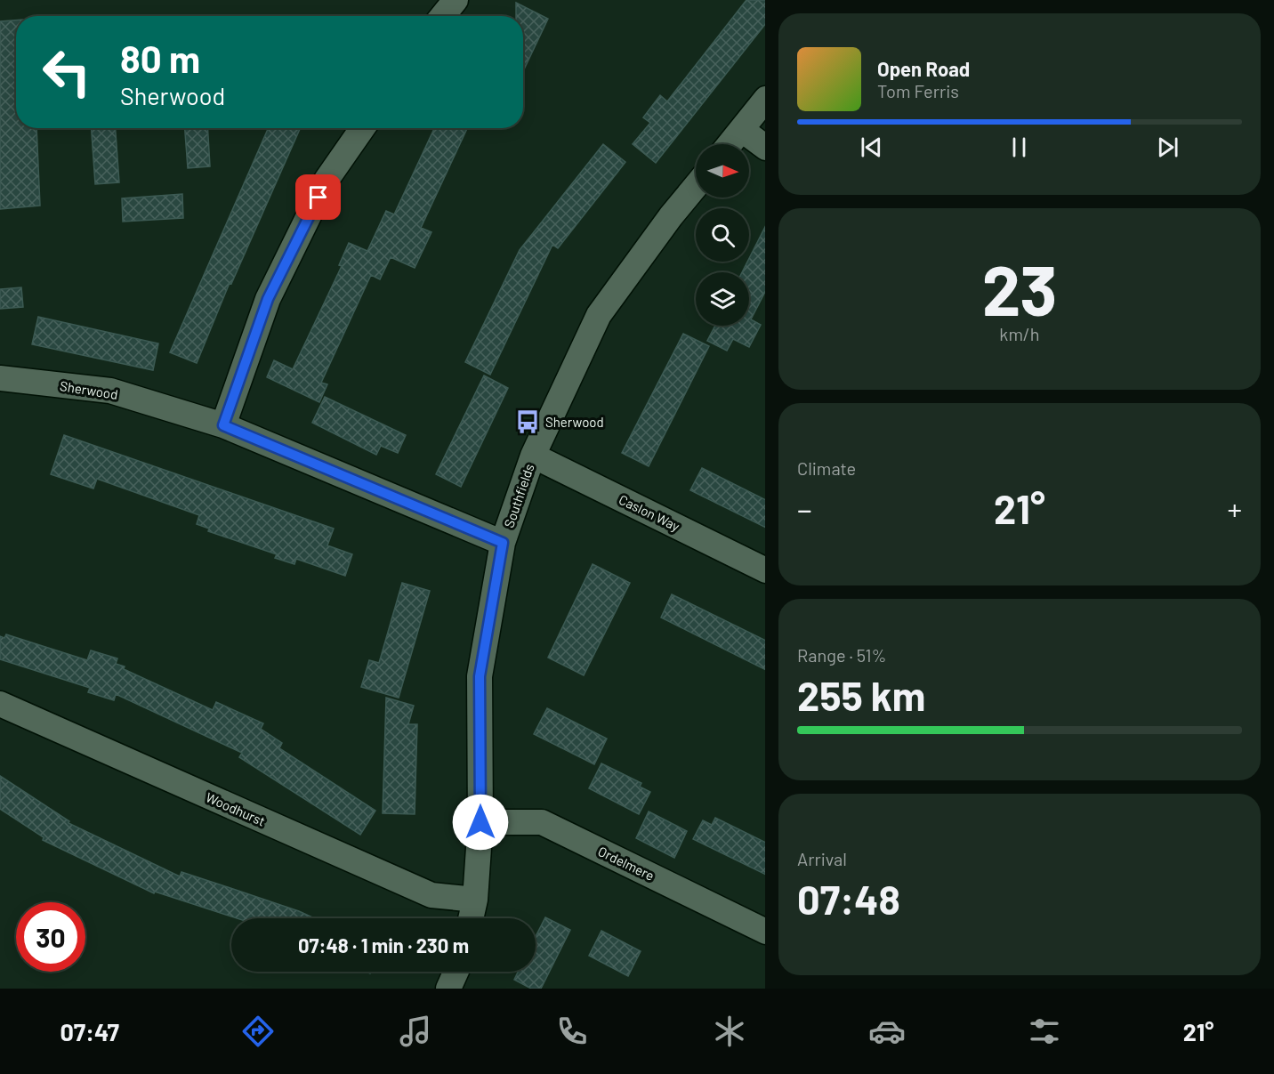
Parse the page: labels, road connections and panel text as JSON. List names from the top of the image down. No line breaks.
{"streets":{"street":["Sherwood","Southfields","Caslon Way","Woodhurst","Ordelmere"]},"crossings":[["Sherwood","Southfields"],["Southfields","Caslon Way"],["Southfields","Woodhurst"],["Southfields","Ordelmere"]],"places":{"bus stop":["Sherwood"]},"north":"right","page":{"turn":["80 m","Sherwood"],"song":["Open Road","Tom Ferris"],"tile":[["23","km/h"],"Climate",["Range · 51%","255 km"],["Arrival","07:48"]],"heat":["−","21°","+"],"limit":"30","trip":"07:48 · 1 min · 230 m","tabs":["07:47","21°"]}}
